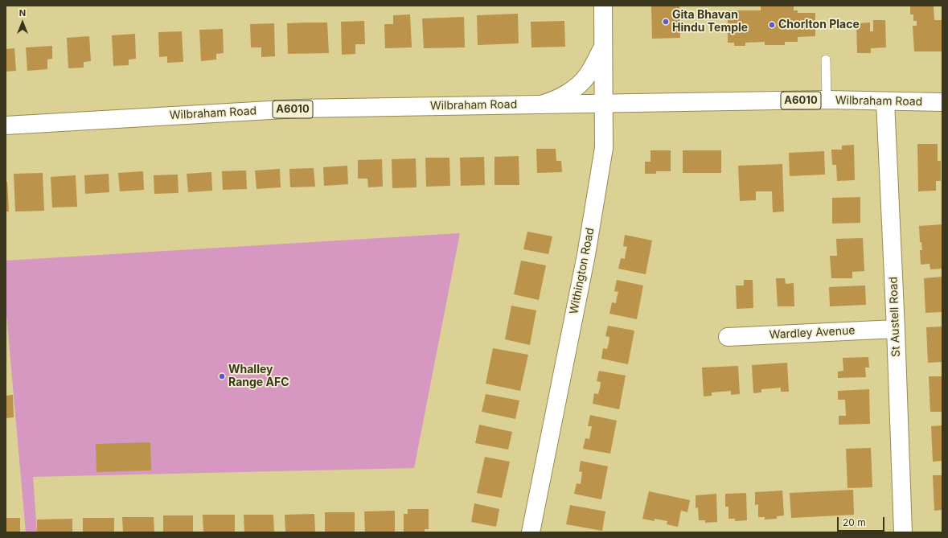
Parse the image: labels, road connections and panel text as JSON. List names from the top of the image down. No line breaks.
{"streets":{"main road":["A6010","Wilbraham Road","Withington Road","St Austell Road","Wardley Avenue"]},"crossings":[["Wilbraham Road","Withington Road"],["Wilbraham Road","St Austell Road"],["St Austell Road","Wardley Avenue"]],"places":["Gita Bhavan Hindu Temple","Chorlton Place","Whalley Range AFC"],"scale_bar":"20 m","north":"top"}
